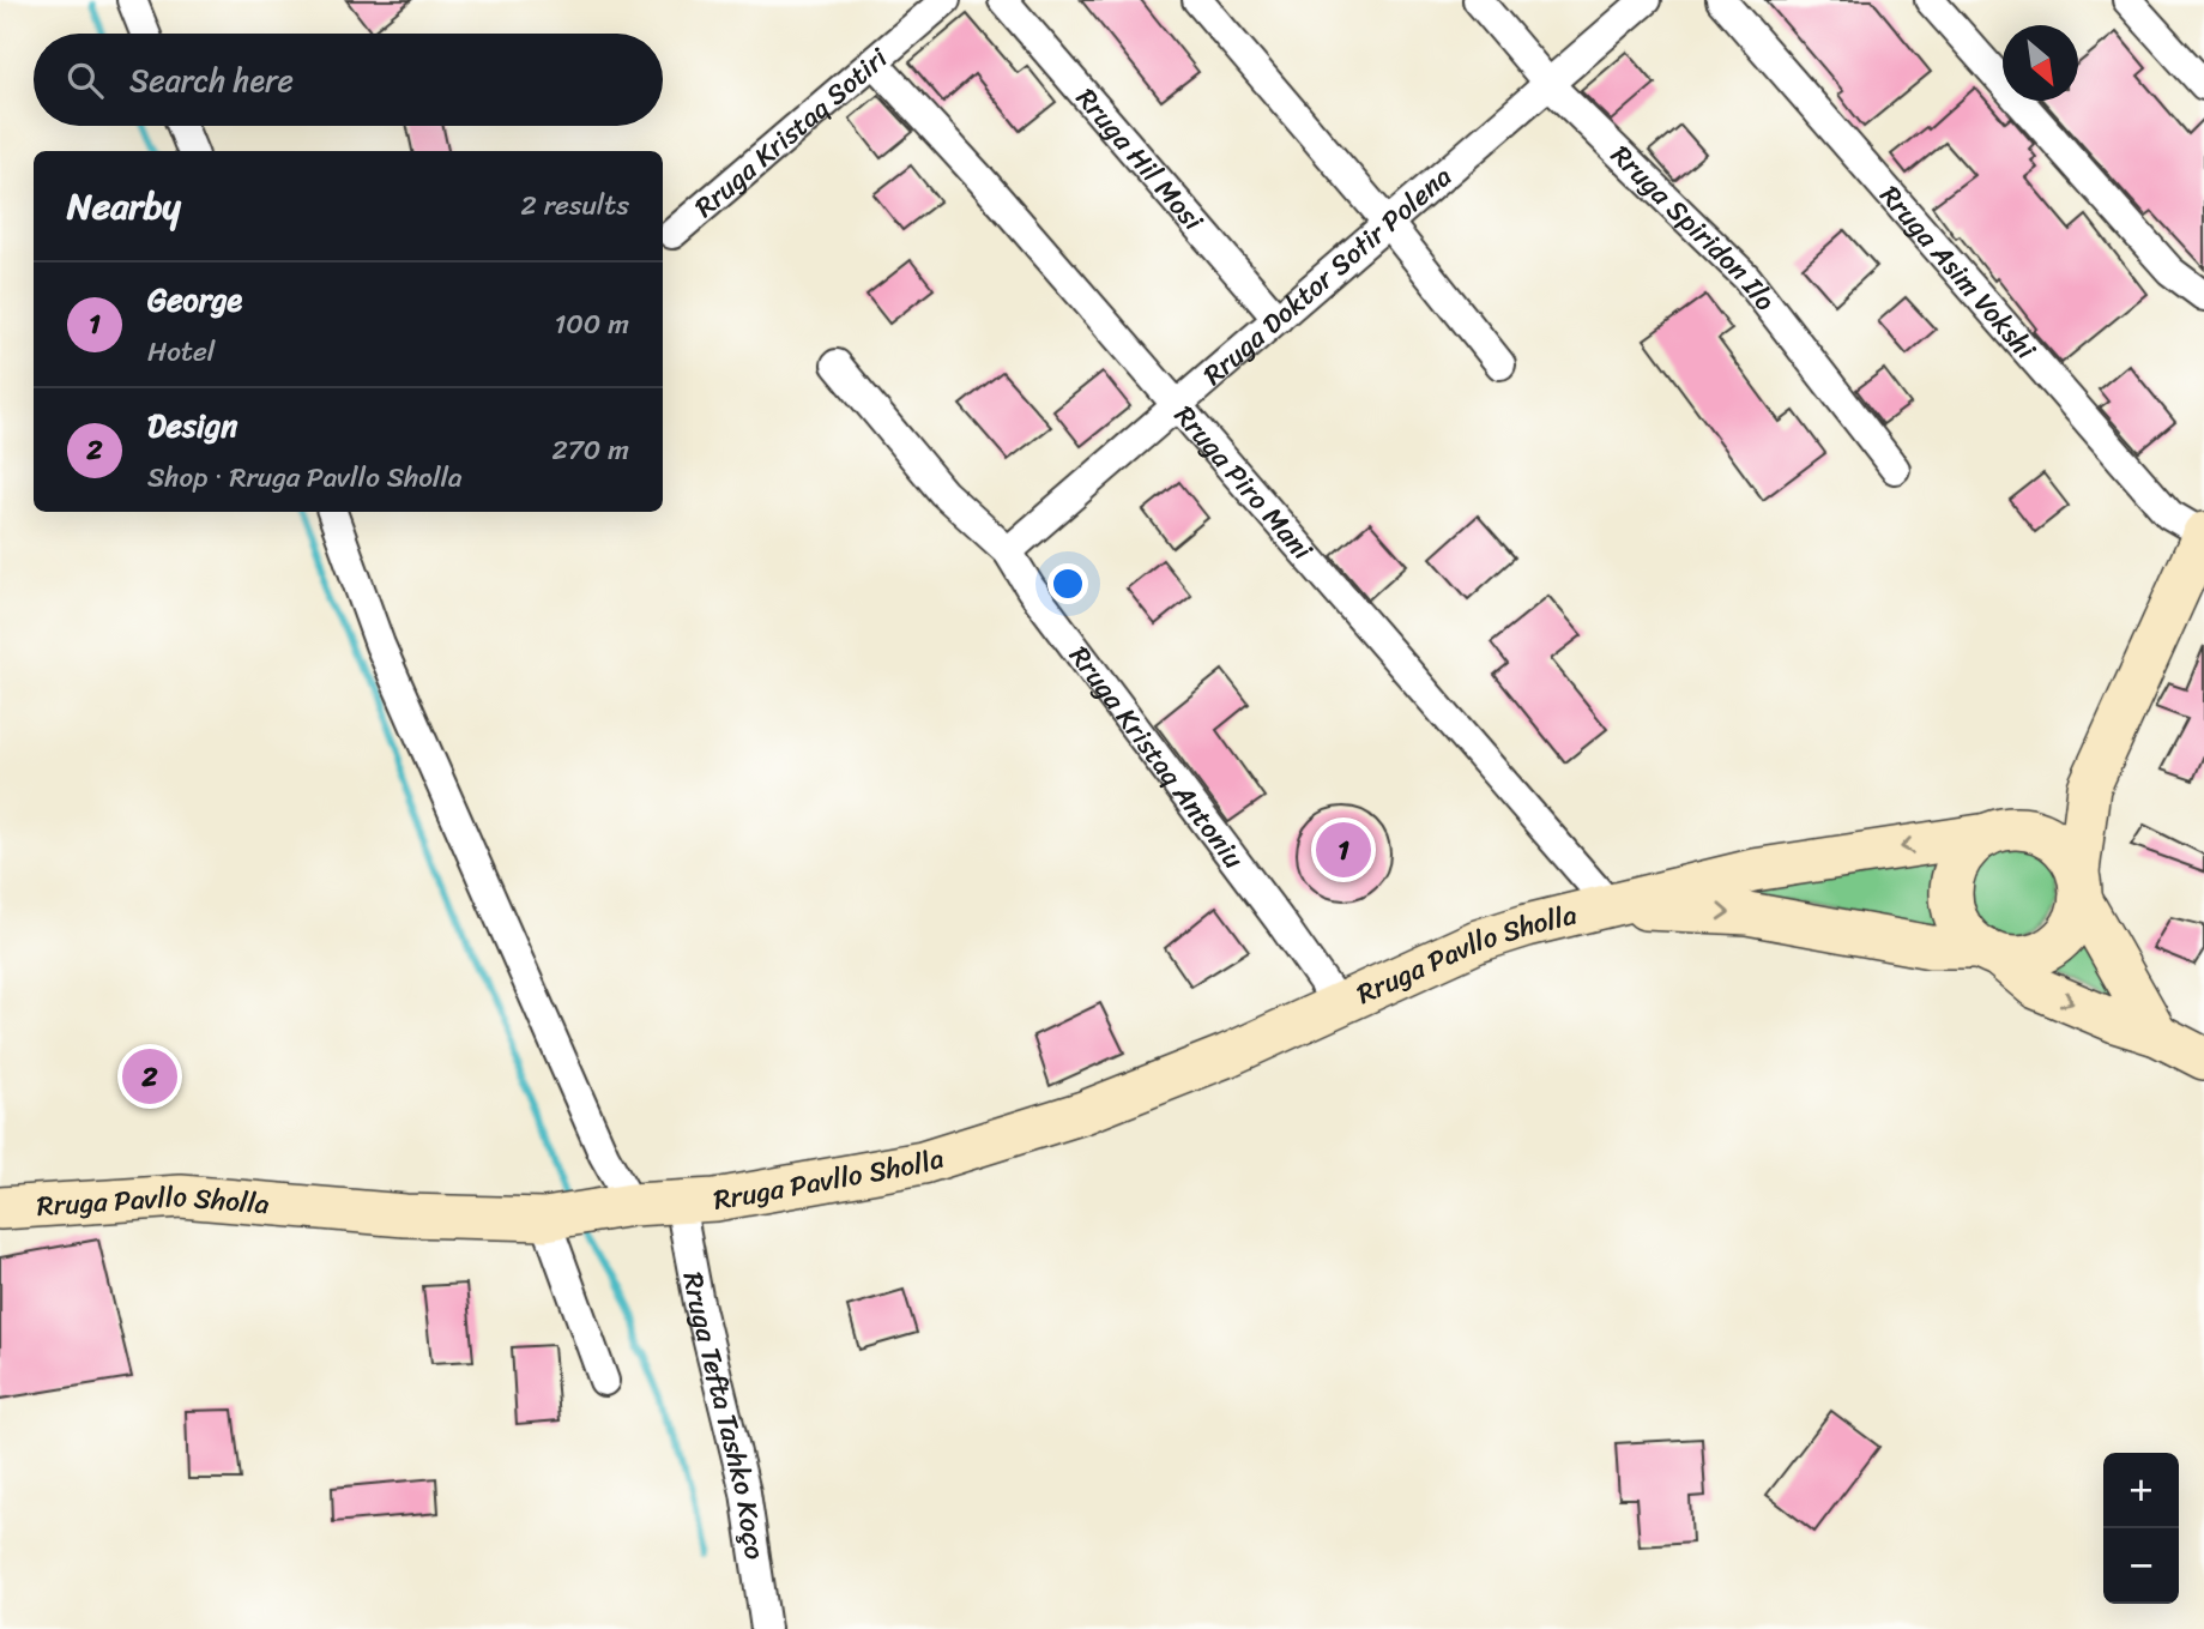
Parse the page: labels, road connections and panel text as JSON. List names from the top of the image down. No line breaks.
{"streets":{"street":["Rruga Kristaq Sotiri","Rruga Hil Mosi","Rruga Spiridon Ilo","Rruga Asim Vokshi","Rruga Doktor Sotir Polena","Rruga Piro Mani","Rruga Kristaq Antoniu","Rruga Pavllo Sholla","Rruga Tefta Tashko Koço"]},"crossings":[["Rruga Kristaq Sotiri","Rruga Piro Mani"],["Rruga Hil Mosi","Rruga Doktor Sotir Polena"],["Rruga Spiridon Ilo","Rruga Doktor Sotir Polena"],["Rruga Doktor Sotir Polena","Rruga Piro Mani"],["Rruga Doktor Sotir Polena","Rruga Kristaq Antoniu"],["Rruga Piro Mani","Rruga Pavllo Sholla"],["Rruga Kristaq Antoniu","Rruga Pavllo Sholla"],["Rruga Pavllo Sholla","Rruga Tefta Tashko Koço"]],"north":"bottom right","page":{"search":"Search here","heading":["Nearby","2 results"],"list":[{"mark":"1","name":"George","note":"Hotel","value":"100 m"},{"mark":"2","name":"Design","note":"Shop · Rruga Pavllo Sholla","value":"270 m"}],"pins":["1","2"],"map_buttons":["+","−"]}}
